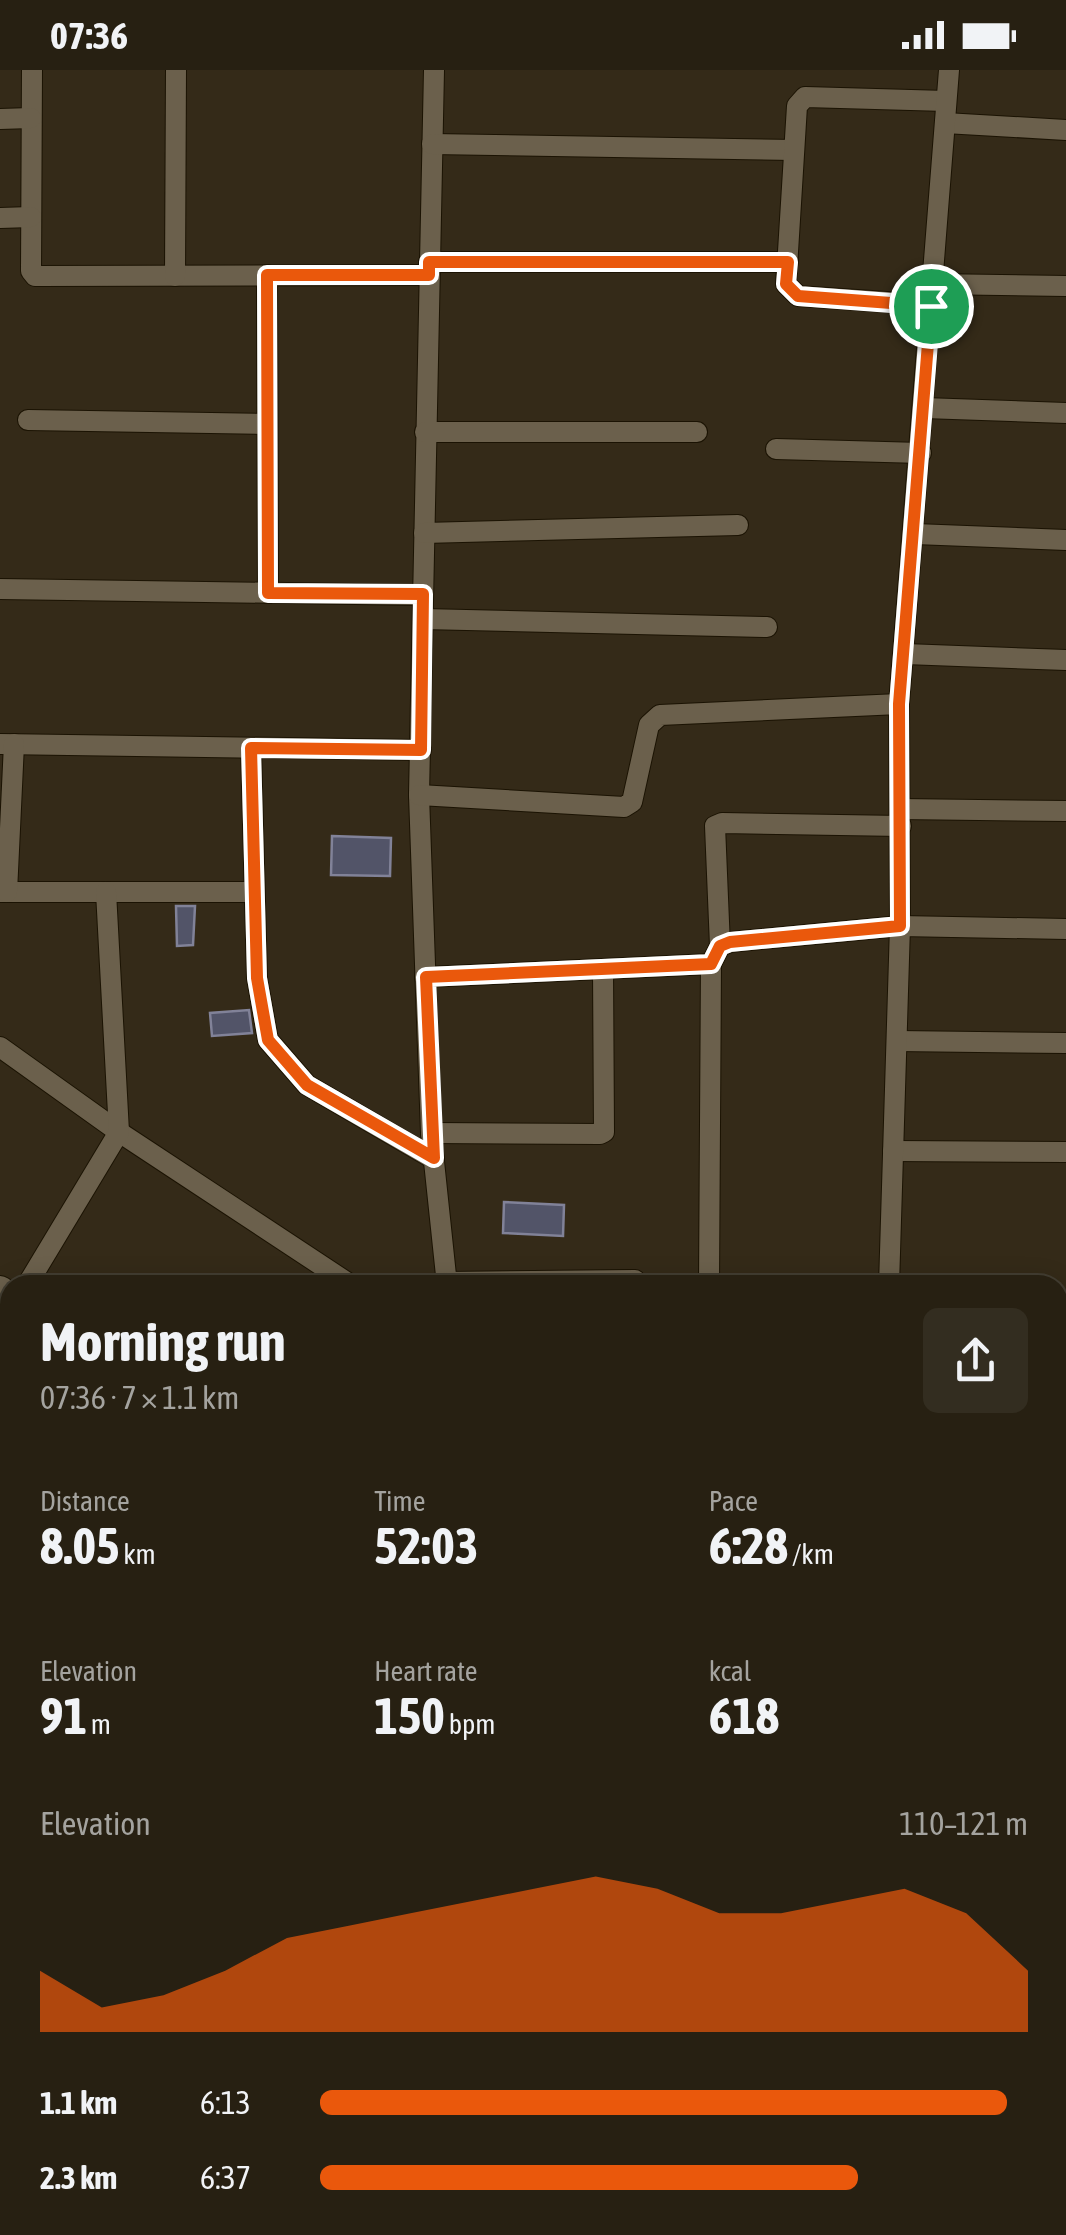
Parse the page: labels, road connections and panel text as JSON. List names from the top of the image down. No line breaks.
{"page":{"status":"07:36","heading":["Morning run","07:36 · 7 × 1.1 km"],"stats":[["Distance","8.05 km"],["Time","52:03"],["Pace","6:28 /km"],["Elevation","91 m"],["Heart rate","150 bpm"],["kcal","618"]],"chart":["Elevation","110–121 m"],"list":[{"name":"1.1 km","note":"6:13"},{"name":"2.3 km","note":"6:37"}]}}
